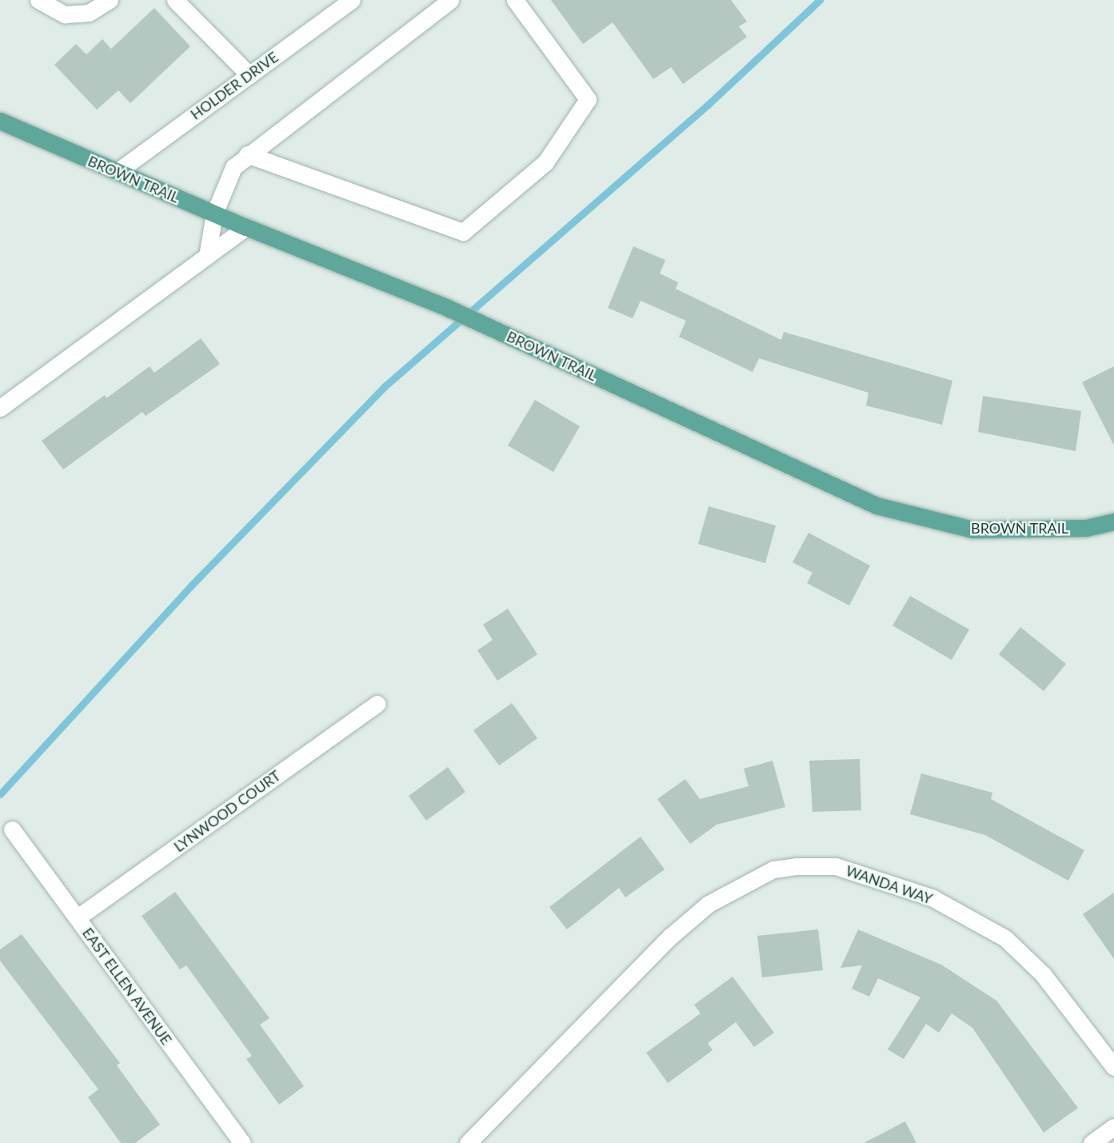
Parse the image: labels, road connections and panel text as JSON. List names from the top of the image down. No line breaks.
{"streets":{"main road":["BROWN TRAIL"],"street":["HOLDER DRIVE","LYNWOOD COURT","WANDA WAY","EAST ELLEN AVENUE"]},"crossings":[["HOLDER DRIVE","BROWN TRAIL"],["LYNWOOD COURT","EAST ELLEN AVENUE"]]}
